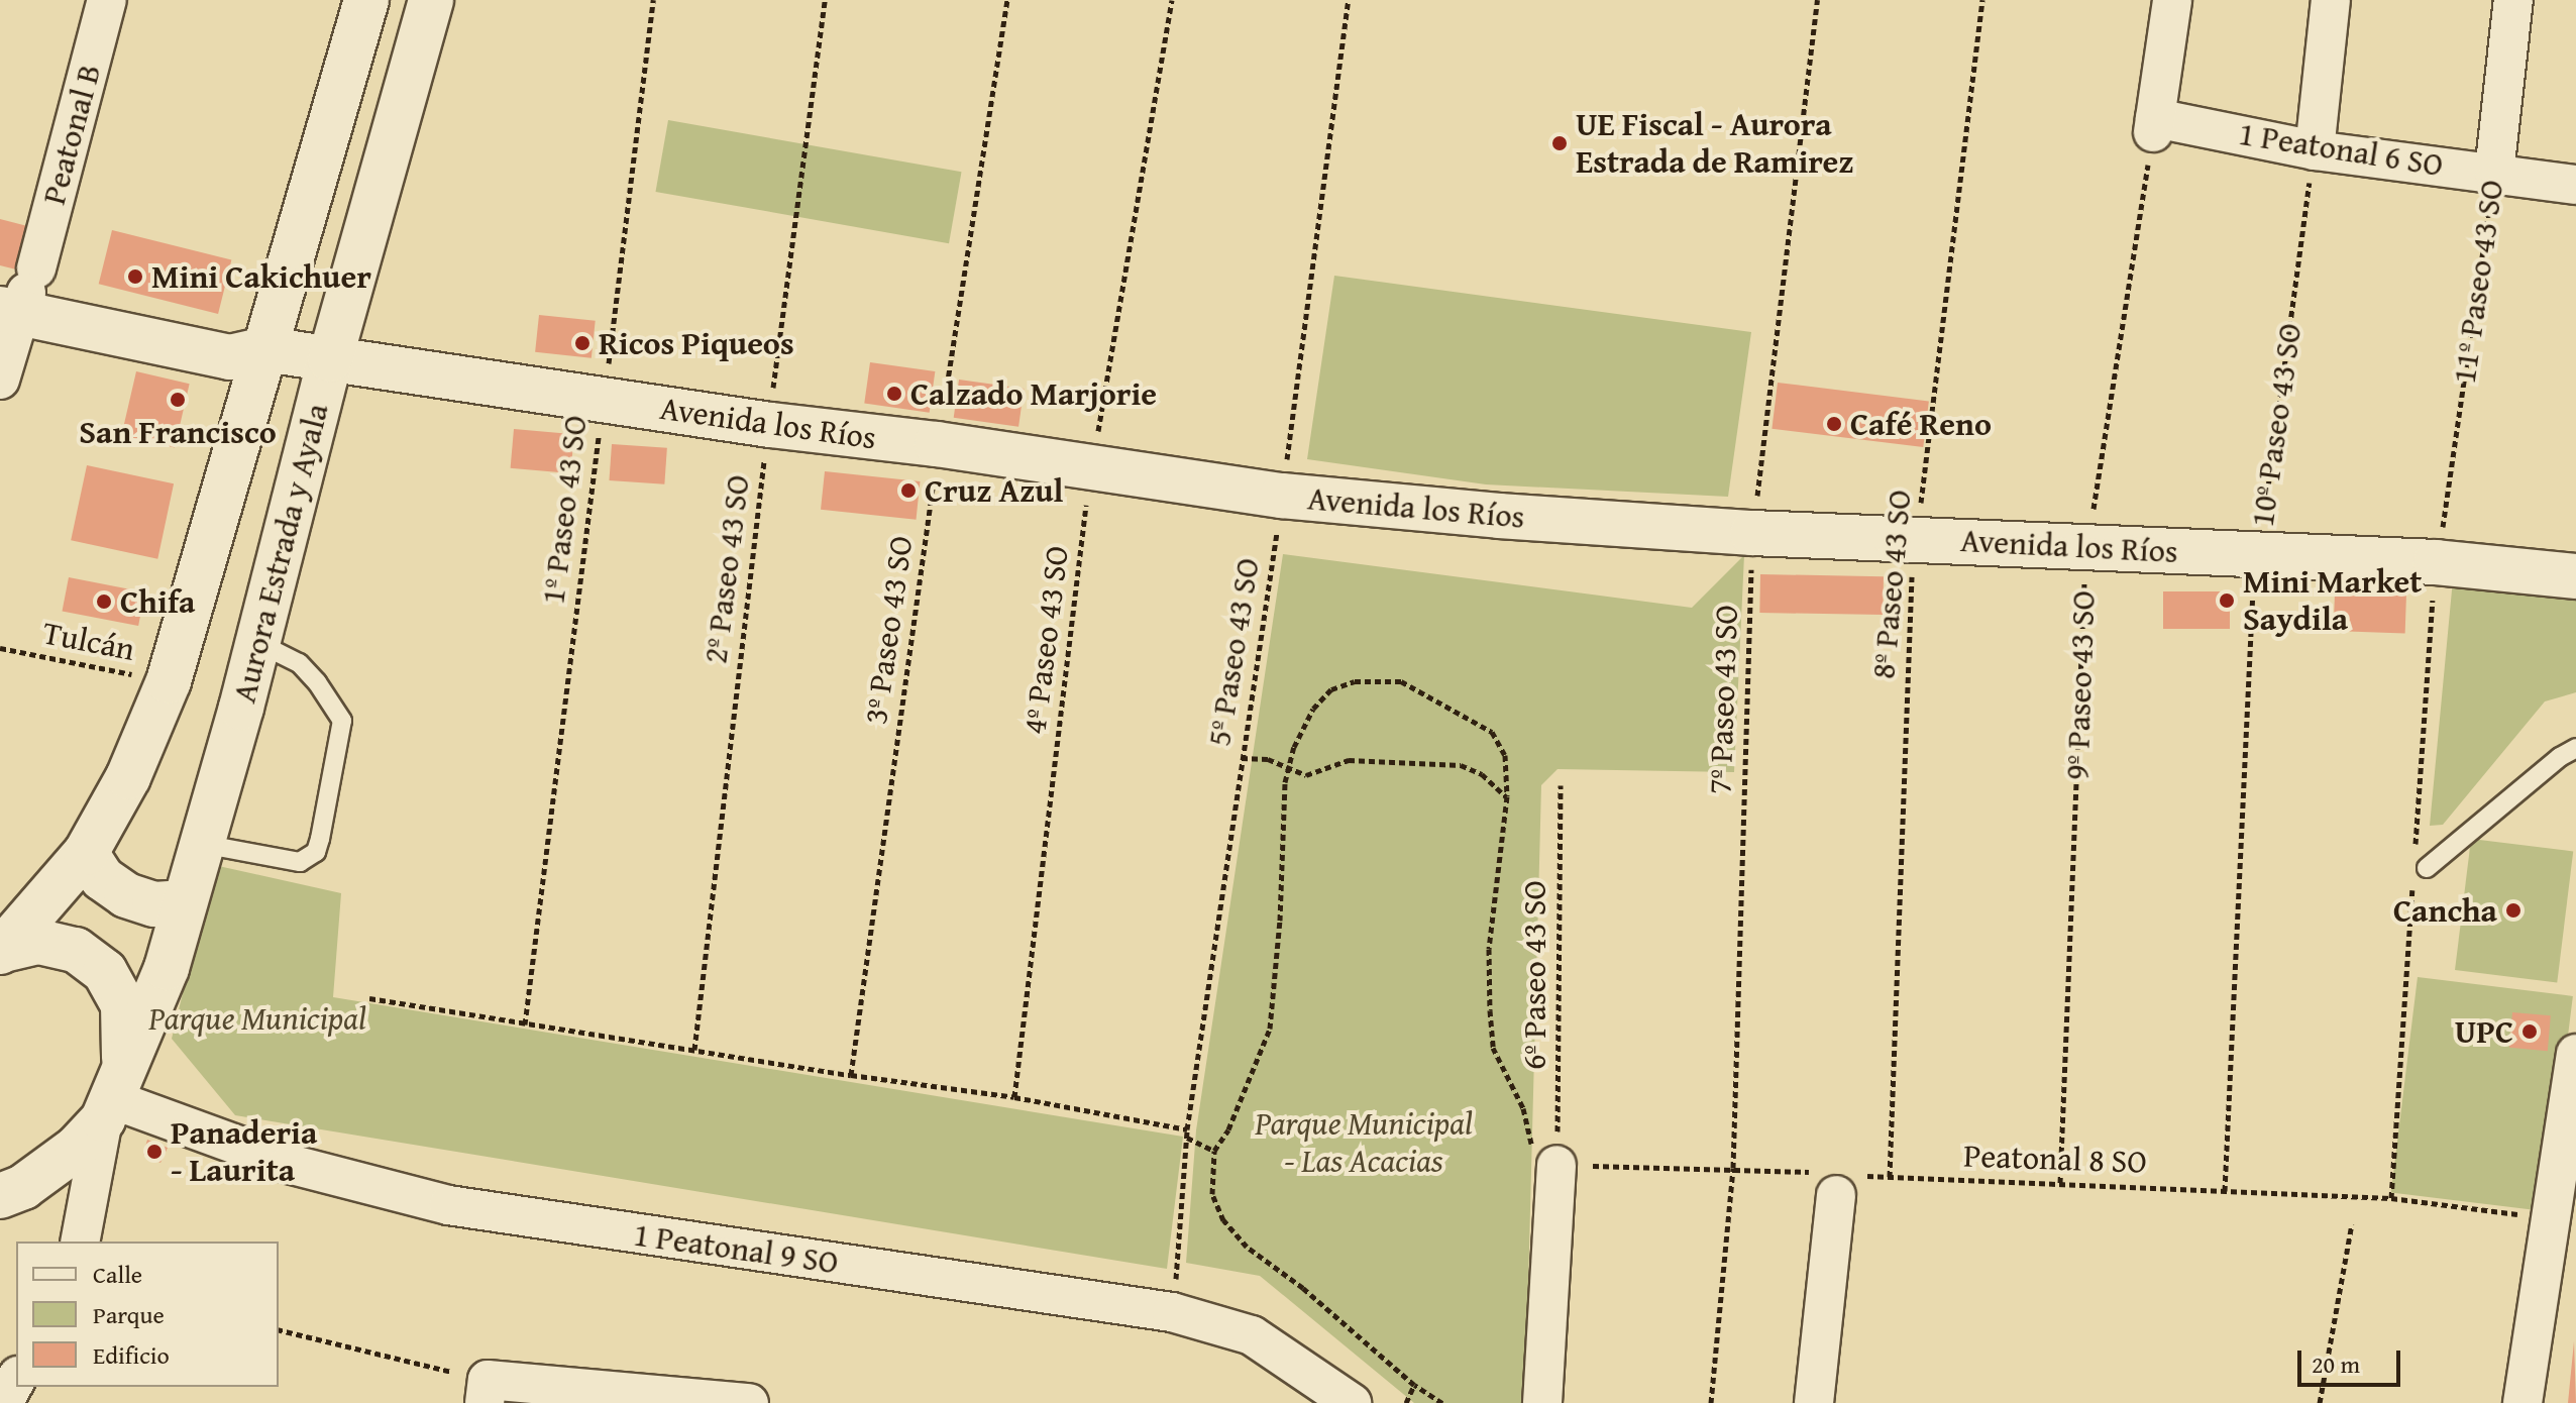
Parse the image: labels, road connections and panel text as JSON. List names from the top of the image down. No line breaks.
{"streets":{"main road":["Avenida los Ríos","Aurora Estrada y Ayala"],"street":["Peatonal B","1 Peatonal 6 SO","11º Paseo 43 SO","1 Peatonal 9 SO"],"path":["10º Paseo 43 SO","1º Paseo 43 SO","2º Paseo 43 SO","8º Paseo 43 SO","3º Paseo 43 SO","4º Paseo 43 SO","Tulcán","5º Paseo 43 SO","9º Paseo 43 SO","7º Paseo 43 SO","6º Paseo 43 SO","Peatonal 8 SO"]},"crossings":[["Peatonal B","Avenida los Ríos"],["1 Peatonal 6 SO","11º Paseo 43 SO"],["1 Peatonal 6 SO","10º Paseo 43 SO"],["1 Peatonal 6 SO","9º Paseo 43 SO"],["11º Paseo 43 SO","Avenida los Ríos"],["Avenida los Ríos","10º Paseo 43 SO"],["Avenida los Ríos","1º Paseo 43 SO"],["Avenida los Ríos","Aurora Estrada y Ayala"],["Avenida los Ríos","2º Paseo 43 SO"],["Avenida los Ríos","8º Paseo 43 SO"],["Avenida los Ríos","3º Paseo 43 SO"],["Avenida los Ríos","4º Paseo 43 SO"],["Avenida los Ríos","5º Paseo 43 SO"],["Avenida los Ríos","9º Paseo 43 SO"],["Avenida los Ríos","7º Paseo 43 SO"],["10º Paseo 43 SO","Peatonal 8 SO"],["Aurora Estrada y Ayala","Tulcán"],["Aurora Estrada y Ayala","1 Peatonal 9 SO"],["8º Paseo 43 SO","Peatonal 8 SO"],["5º Paseo 43 SO","1 Peatonal 9 SO"],["9º Paseo 43 SO","Peatonal 8 SO"],["7º Paseo 43 SO","Peatonal 8 SO"],["6º Paseo 43 SO","Peatonal 8 SO"]],"parks":["Parque Municipal","Parque Municipal - Las Acacias"],"places":["UE Fiscal - Aurora Estrada de Ramirez","Mini Cakichuer","Ricos Piqueos","Calzado Marjorie","San Francisco","Café Reno","Cruz Azul","Mini Market Saydila","Chifa","Cancha","UPC","Panaderia - Laurita"],"legend":["Calle","Parque","Edificio"],"scale_bar":"20 m"}
